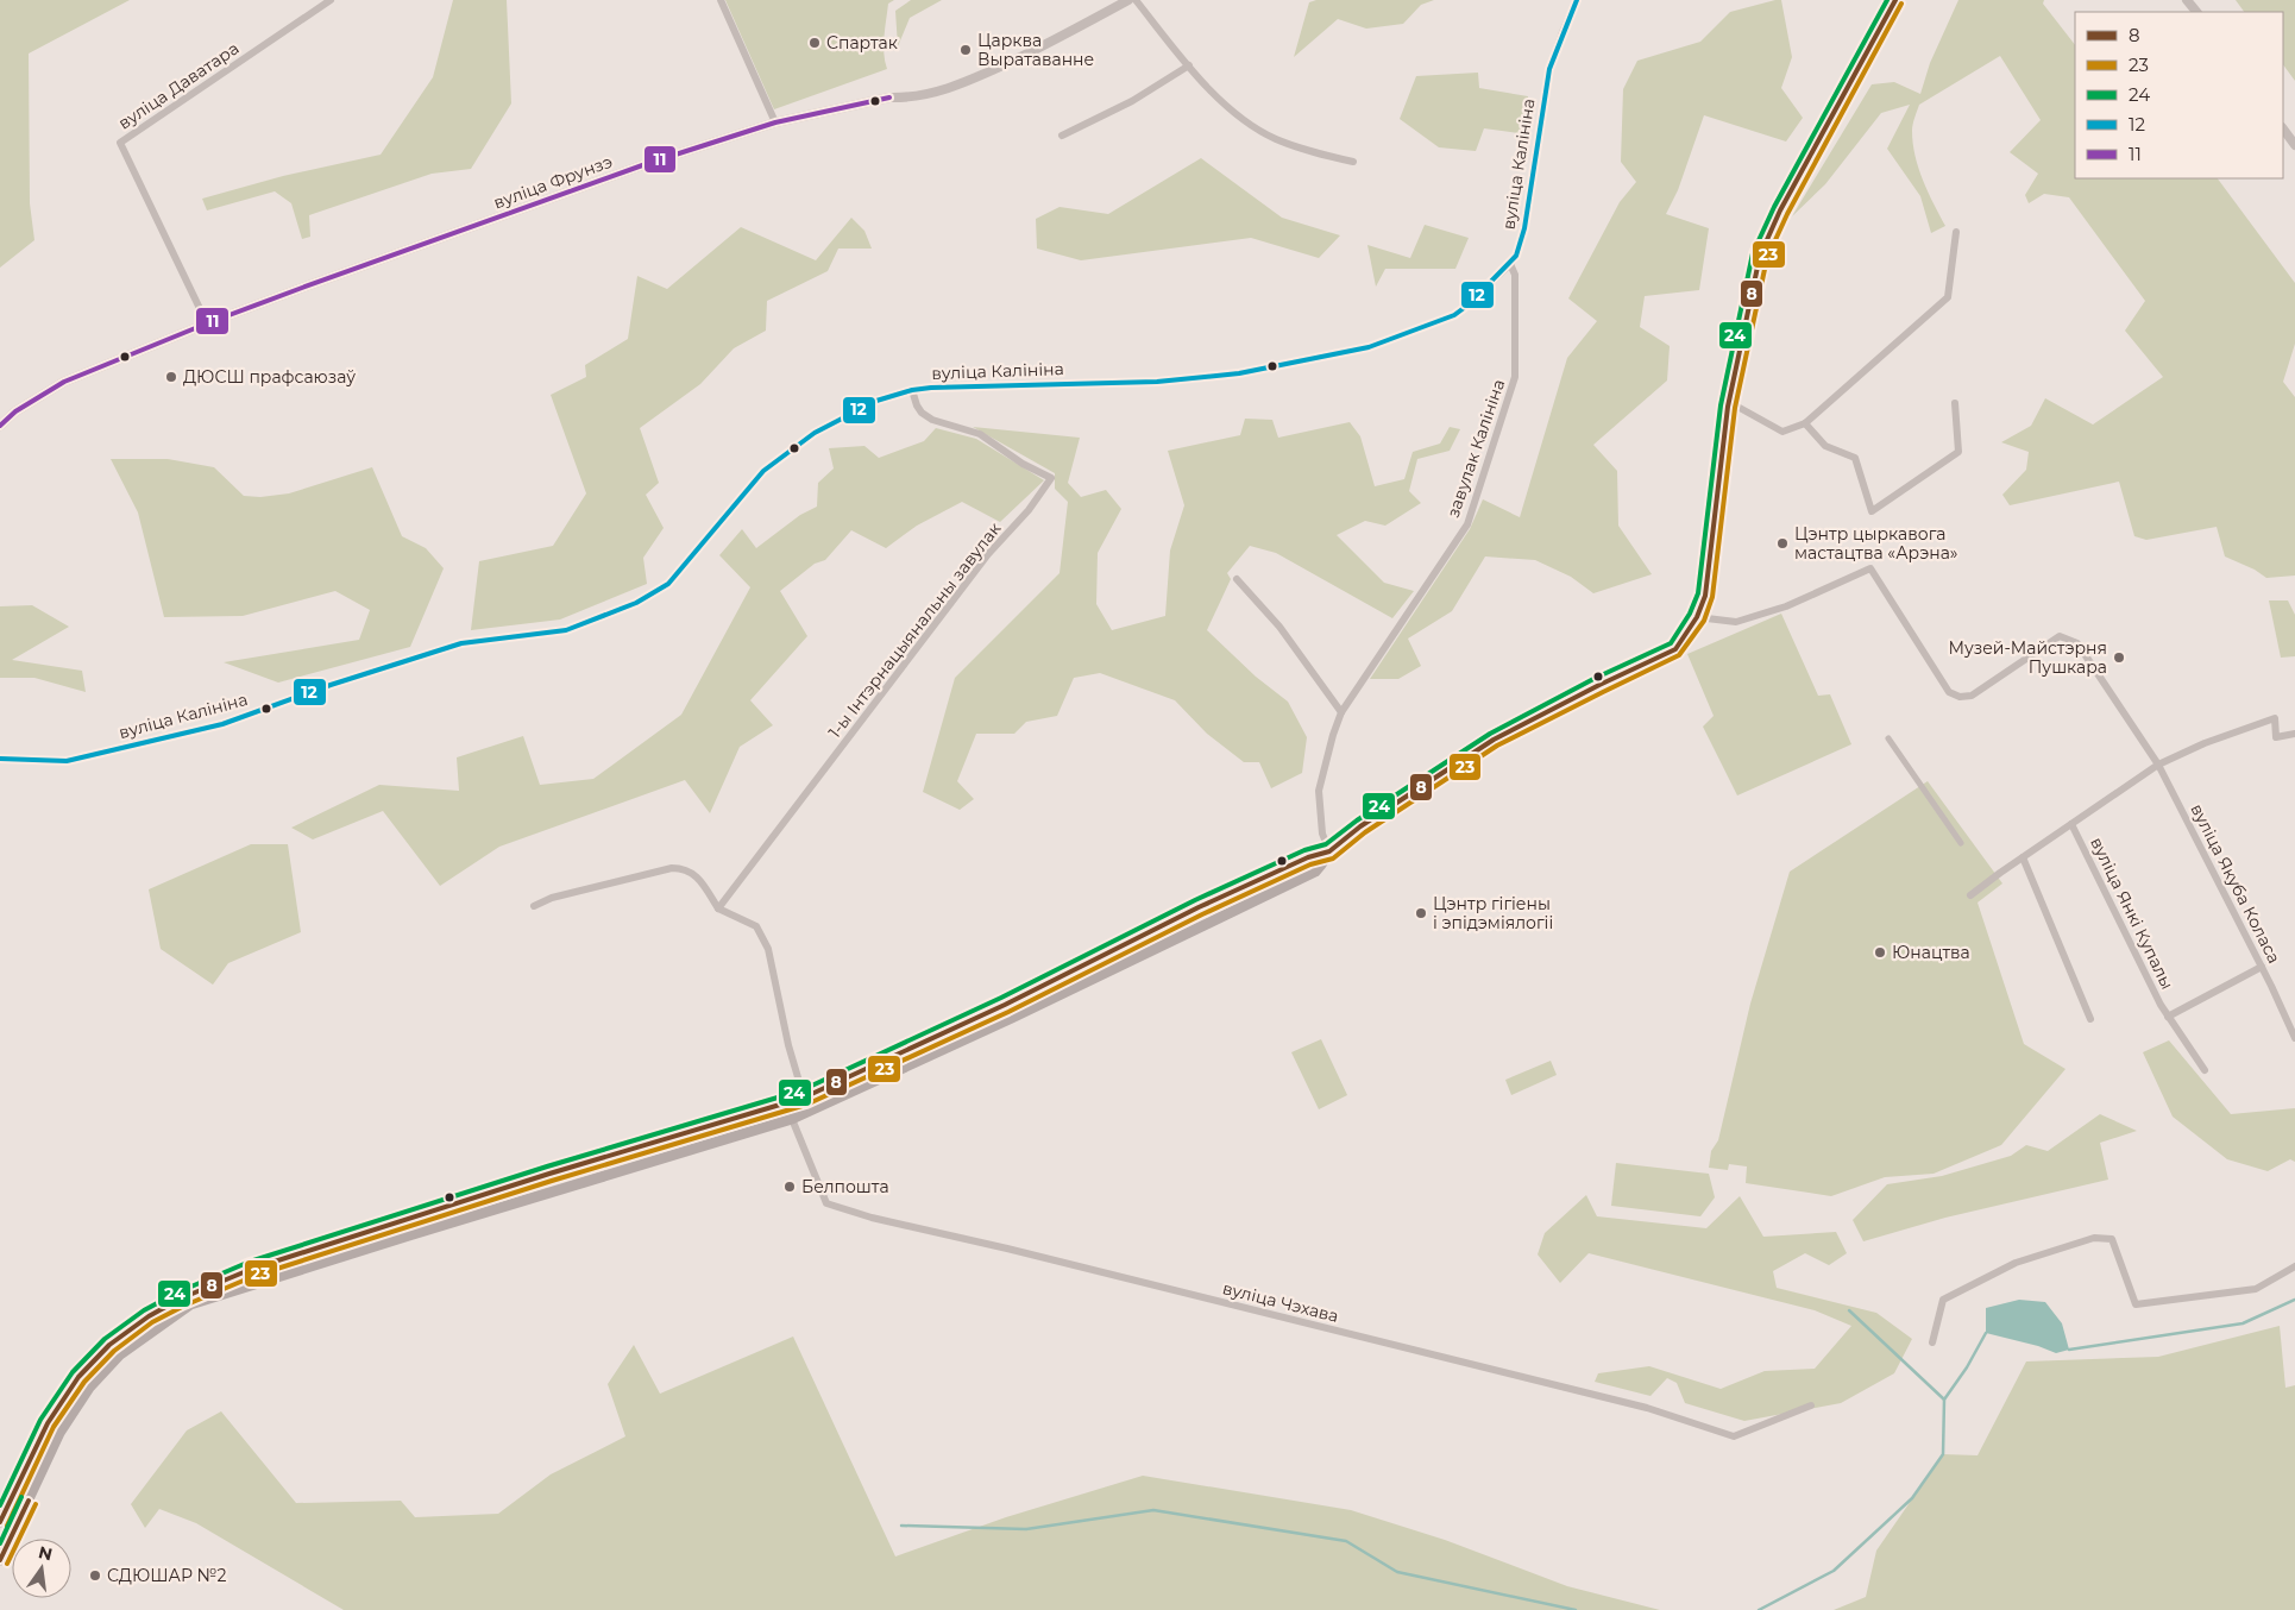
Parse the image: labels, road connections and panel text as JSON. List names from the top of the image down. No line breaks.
{"streets":{"street":["вуліца Даватара","вуліца Калініна","вуліца Фрунзэ","завулак Калініна","1-ы Інтэрнацыянальны завулак","вуліца Якуба Коласа","вуліца Янкі Купалы","вуліца Чэхава"]},"crossings":[["вуліца Даватара","вуліца Фрунзэ"],["вуліца Калініна","завулак Калініна"],["вуліца Калініна","1-ы Інтэрнацыянальны завулак"],["вуліца Якуба Коласа","вуліца Янкі Купалы"]],"places":["Спартак","Царква Выратаванне","ДЮСШ прафсаюзаў","Цэнтр цыркавога мастацтва «Арэна»","Музей-Майстэрня Пушкара","Цэнтр гігіены і эпідэміялогіі","Юнацтва","Белпошта","СДЮШАР №2"],"lines":["transit line 8","transit line 24","transit line 12","transit line 23","transit line 11"],"legend":["8","23","24","12","11"],"north":"top"}
